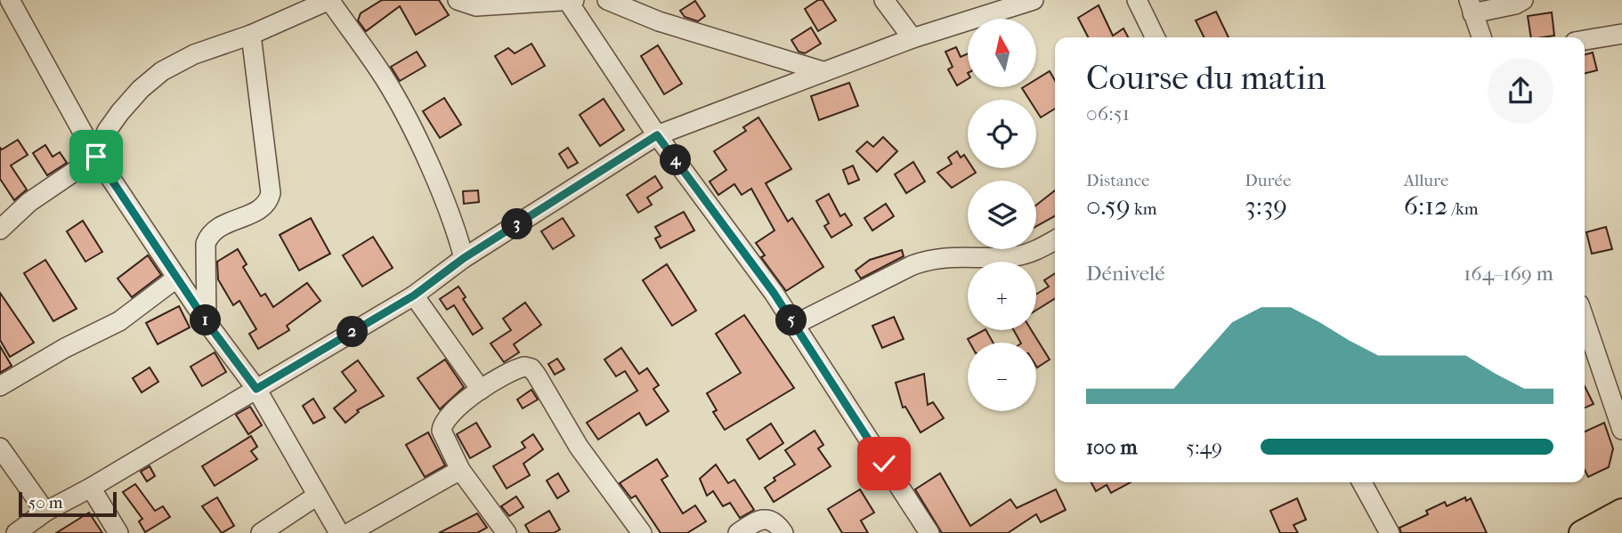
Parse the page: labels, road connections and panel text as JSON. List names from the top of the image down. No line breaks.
{"scale_bar":"50 m","north":"top","page":{"map_buttons":["+","−"],"heading":["Course du matin","06:51"],"stats":[["Distance","0.59 km"],["Durée","3:39"],["Allure","6:12 /km"]],"pins":["4","3","1","5","2"],"chart":["Dénivelé","164–169 m"],"list":[{"name":"100 m","note":"5:49"}],"scale":"50 m"}}
